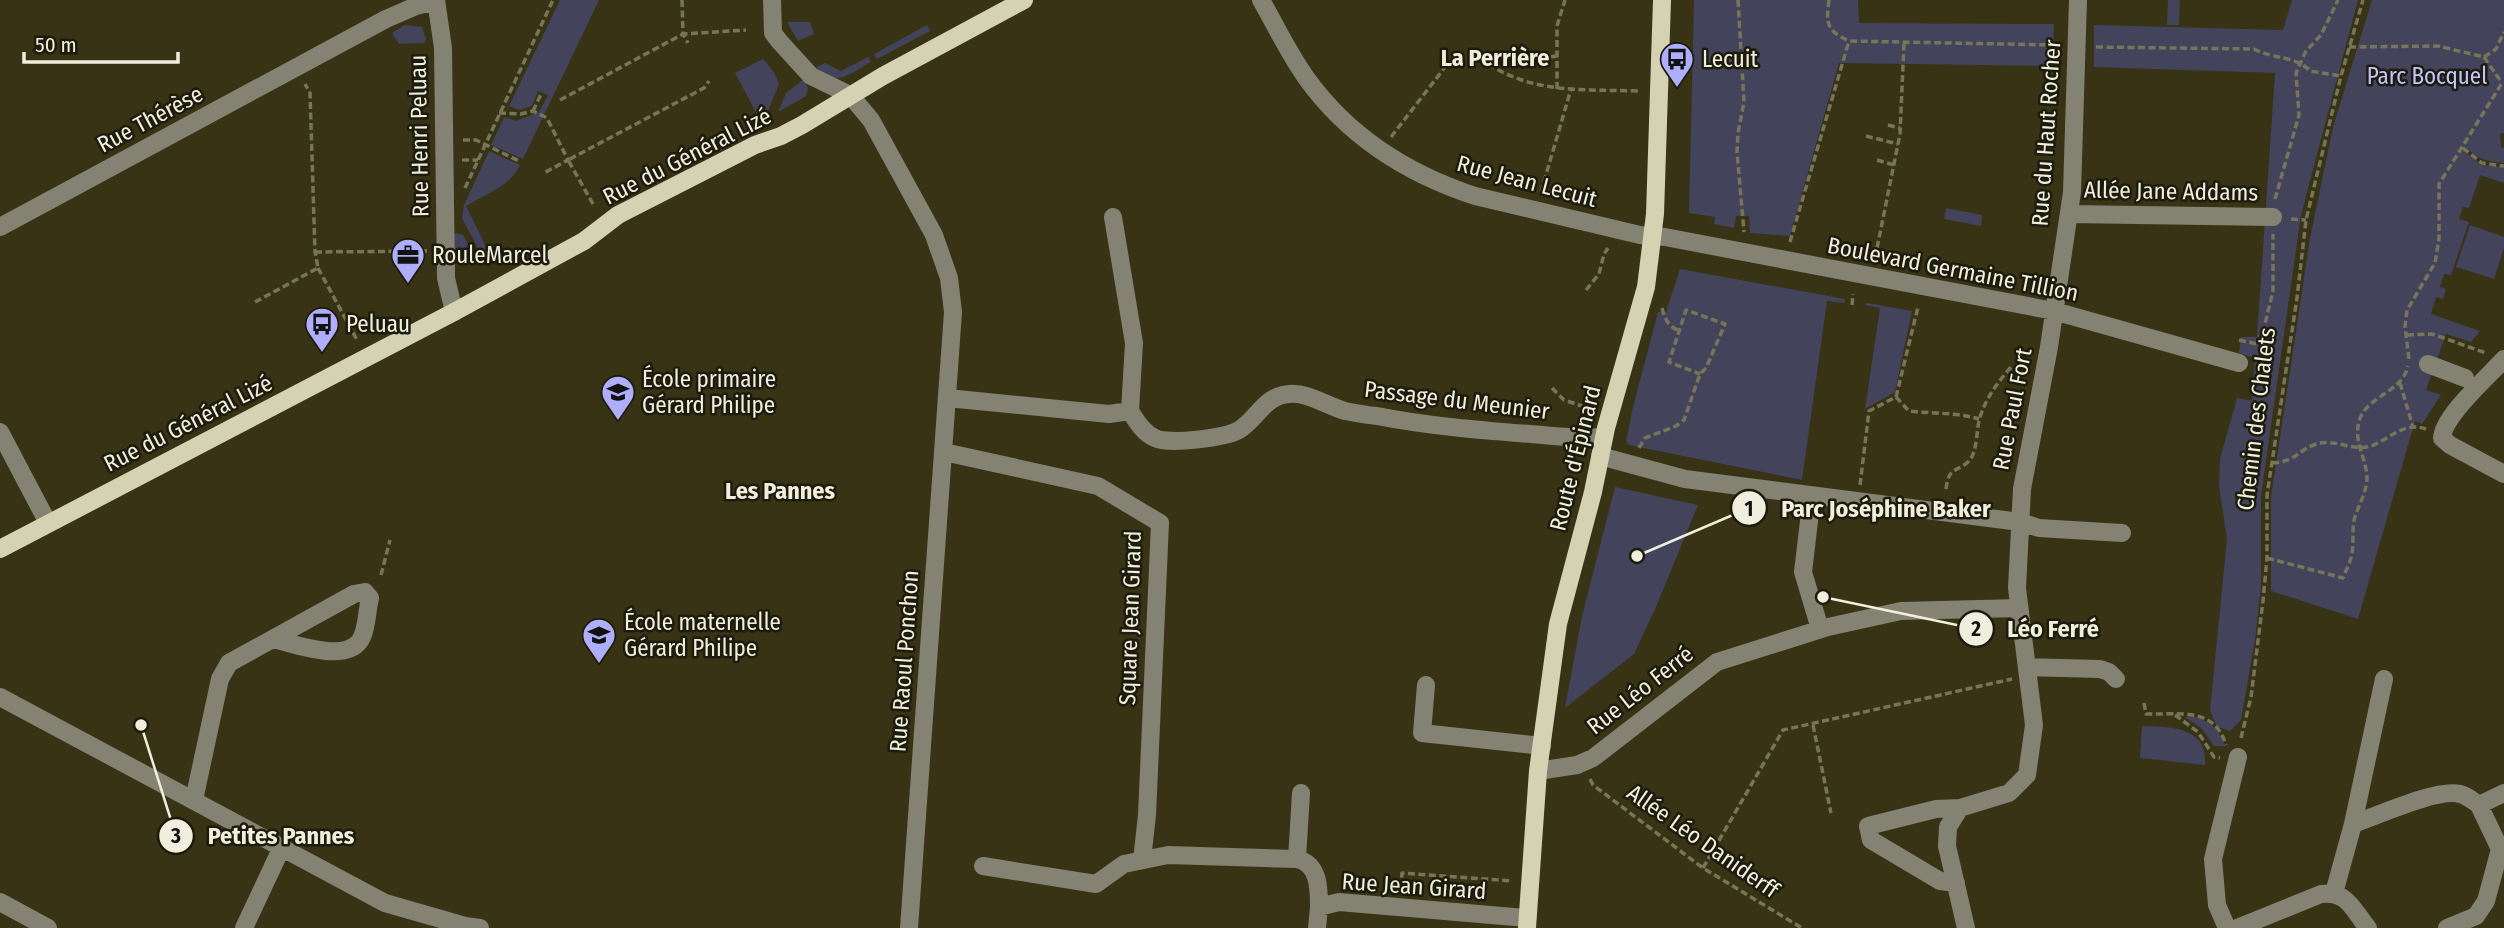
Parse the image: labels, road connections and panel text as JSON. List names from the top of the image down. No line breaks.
{"streets":{"main road":["Rue du Général Lizé","Route d'Épinard"],"street":["Rue Thérèse","Rue du Haut Rocher","Rue Henri Peluau","Rue Jean Lecuit","Allée Jane Addams","Boulevard Germaine Tillion","Passage du Meunier","Rue Paul Fort","Square Jean Girard","Rue Raoul Ponchon","Rue Léo Ferré","Rue Jean Girard"],"path":["Chemin des Chalets","Allée Léo Daniderff"]},"crossings":[["Rue Thérèse","Rue Henri Peluau"],["Rue du Haut Rocher","Allée Jane Addams"],["Rue du Haut Rocher","Boulevard Germaine Tillion"],["Rue du Haut Rocher","Rue Paul Fort"],["Rue Henri Peluau","Rue du Général Lizé"],["Rue du Général Lizé","Rue Raoul Ponchon"],["Rue Jean Lecuit","Boulevard Germaine Tillion"],["Rue Jean Lecuit","Route d'Épinard"],["Boulevard Germaine Tillion","Rue Paul Fort"],["Boulevard Germaine Tillion","Route d'Épinard"],["Passage du Meunier","Route d'Épinard"],["Rue Paul Fort","Rue Léo Ferré"],["Route d'Épinard","Rue Léo Ferré"],["Route d'Épinard","Rue Jean Girard"],["Square Jean Girard","Rue Raoul Ponchon"]],"districts":["La Perrière","Les Pannes"],"parks":["Parc Bocquel"],"places":{"bus stop":["Lecuit","Peluau"],"office":["RouleMarcel"],"school or university":["École primaire Gérard Philipe","École maternelle Gérard Philipe"],"other":["Parc Joséphine Baker","Léo Ferré","Petites Pannes"]},"scale_bar":"50 m"}
